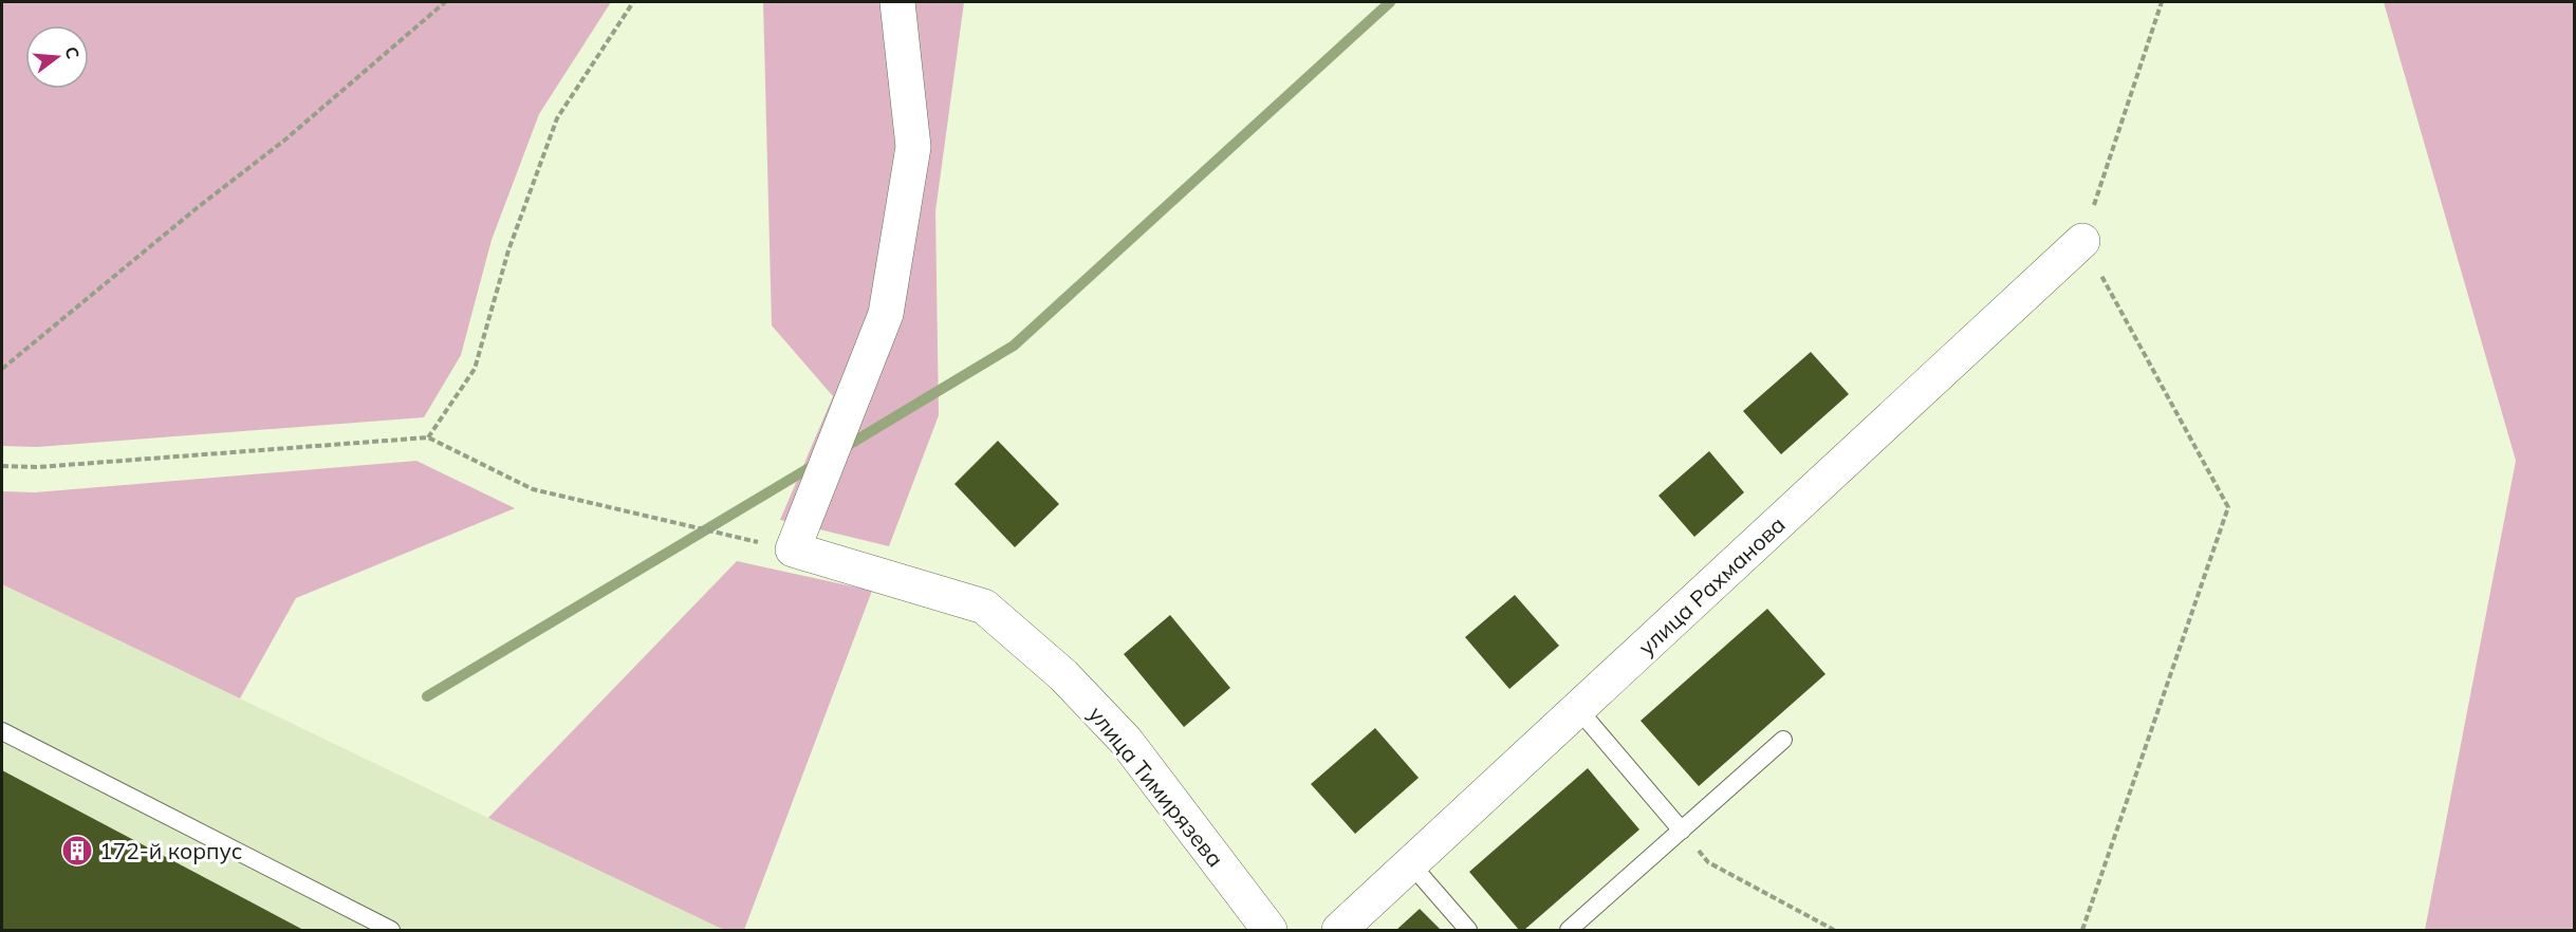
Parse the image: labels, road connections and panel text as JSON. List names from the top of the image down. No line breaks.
{"streets":{"street":["улица Рахманова","улица Тимирязева"]},"places":{"building":["172-й корпус"]},"north":"right"}
